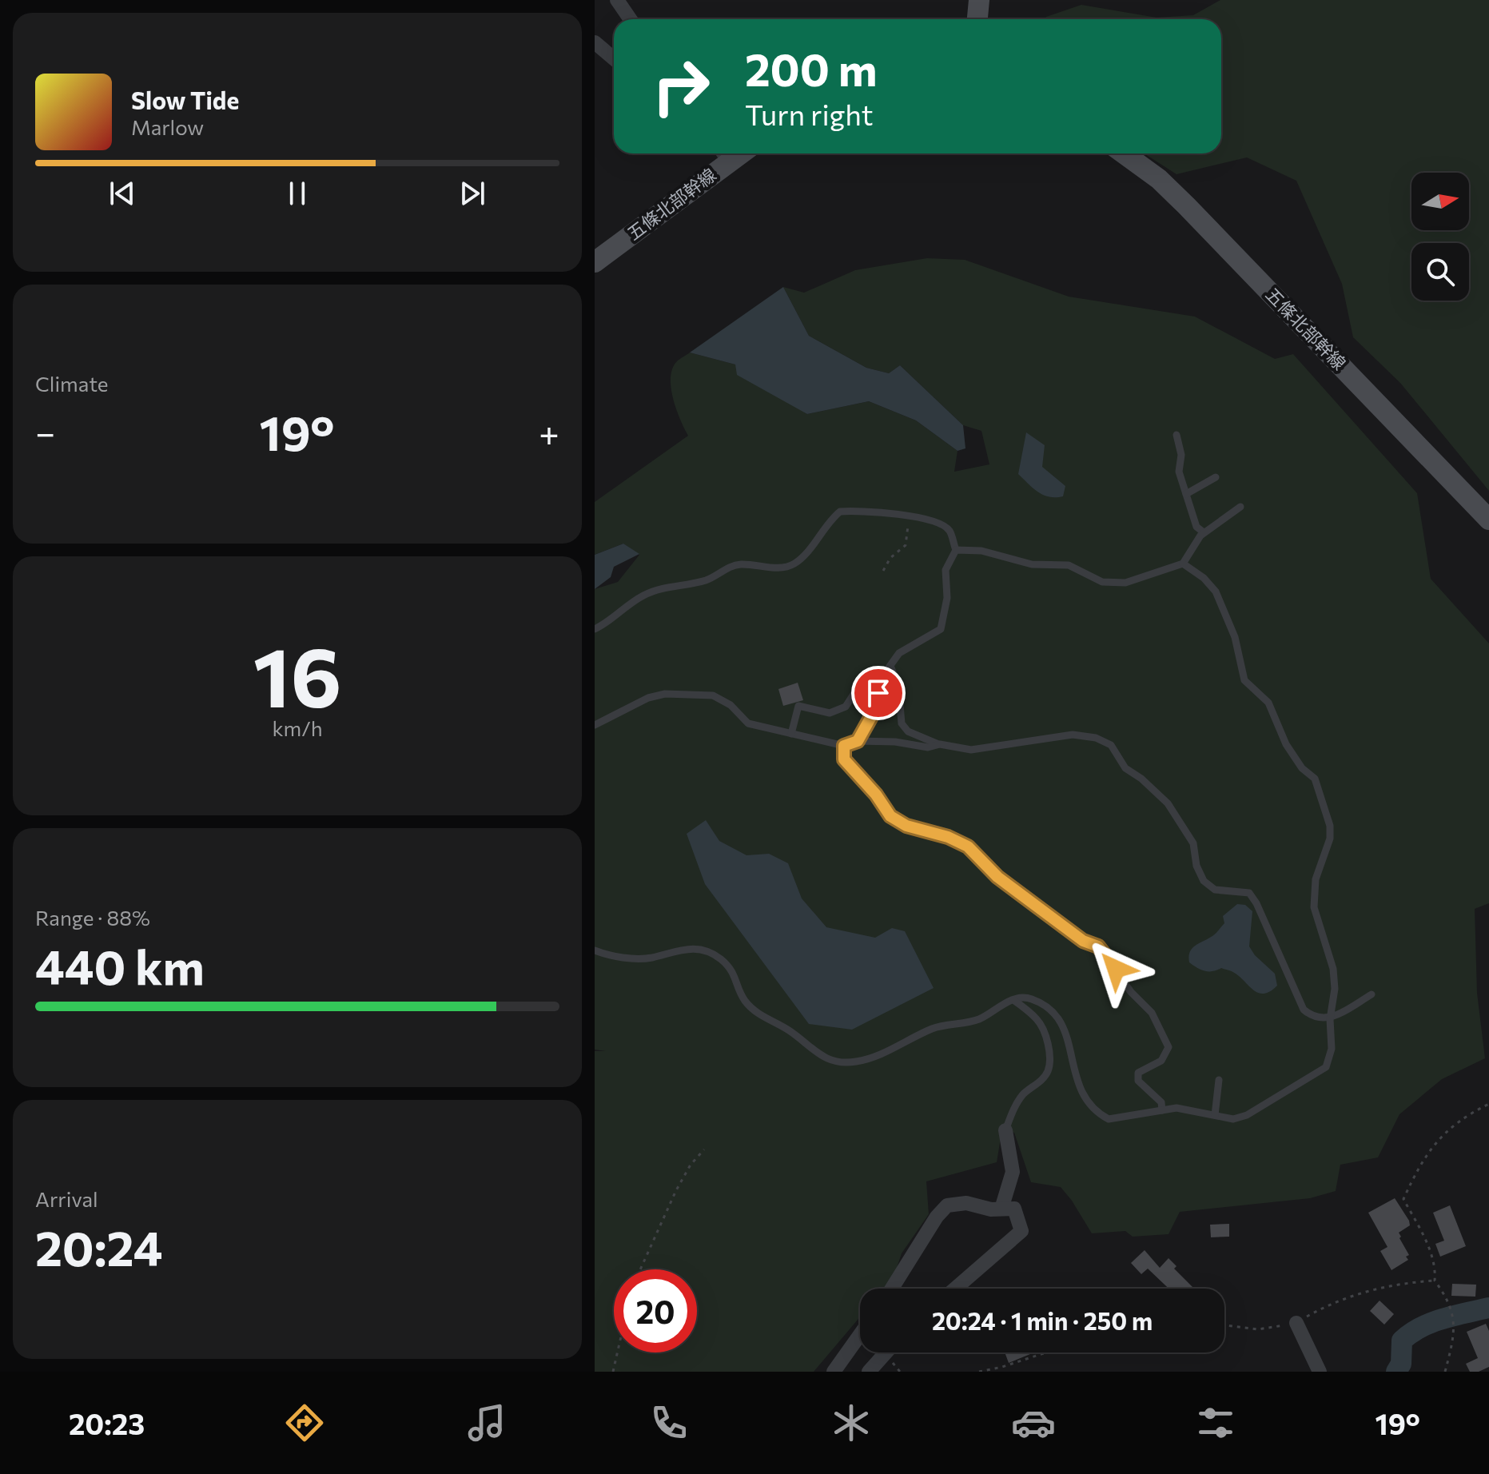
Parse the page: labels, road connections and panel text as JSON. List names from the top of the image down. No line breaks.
{"streets":{"street":["五條北部幹線"]},"north":"right","page":{"turn":["200 m","Turn right"],"song":["Slow Tide","Marlow"],"tile":["Climate",["16","km/h"],["Range · 88%","440 km"],["Arrival","20:24"]],"heat":["−","19°","+"],"limit":"20","trip":"20:24 · 1 min · 250 m","tabs":["20:23","19°"]}}
